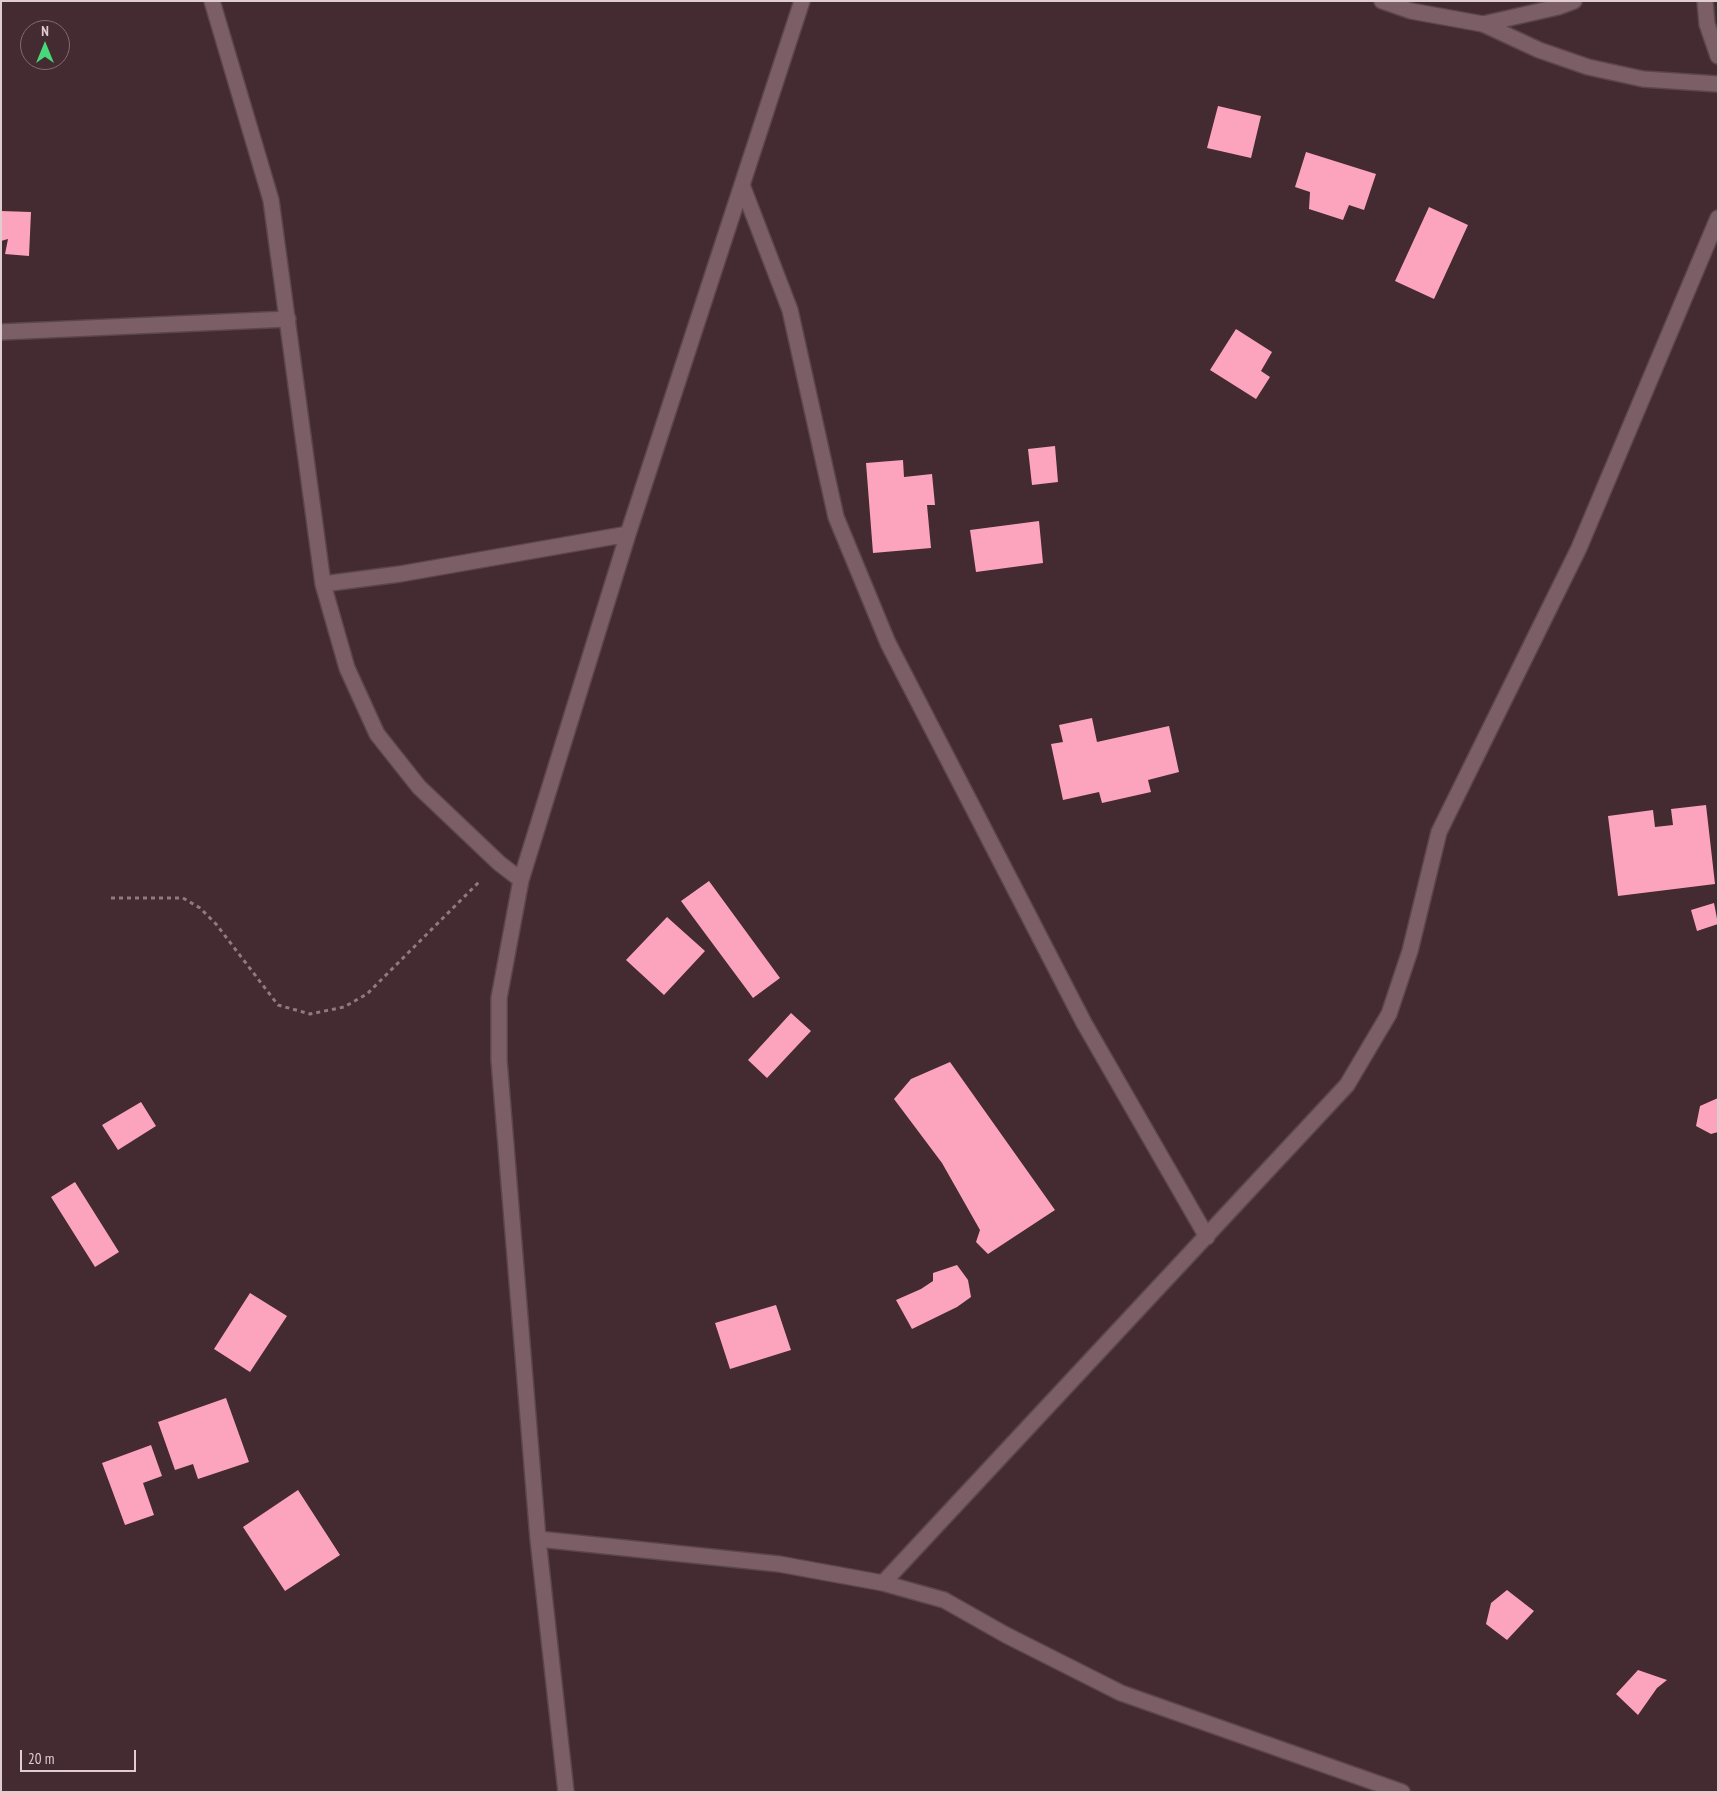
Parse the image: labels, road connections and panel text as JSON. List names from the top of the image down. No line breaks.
{"scale_bar":"20 m","north":"top"}
